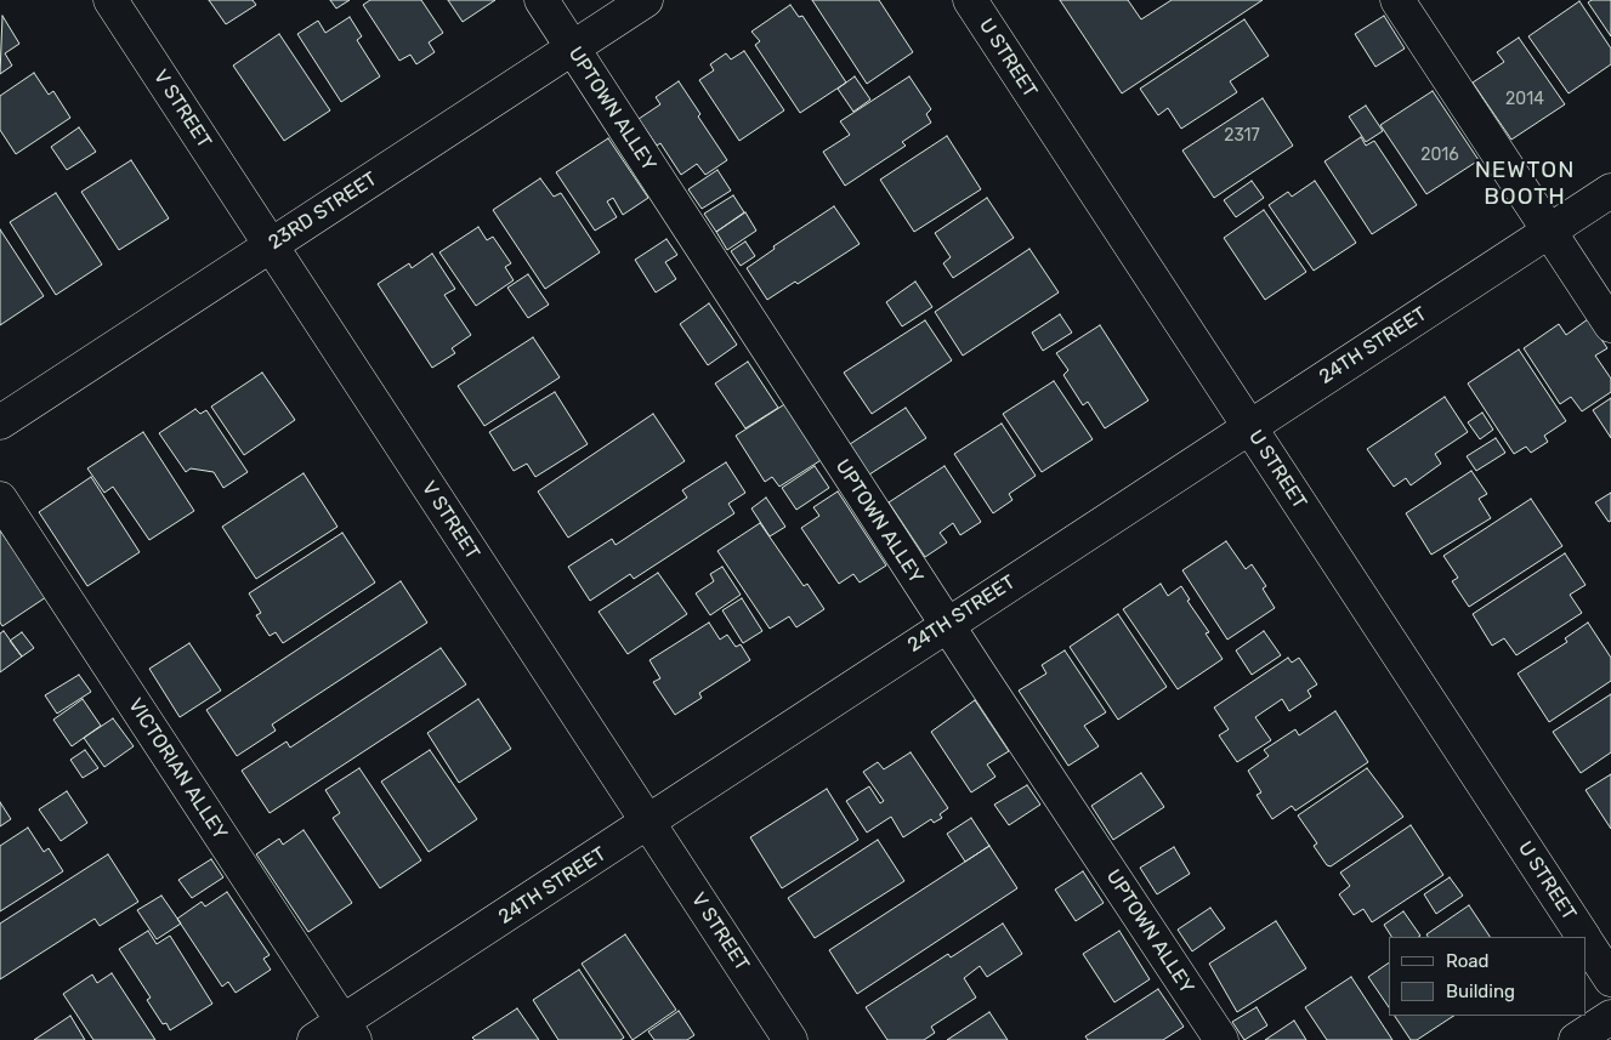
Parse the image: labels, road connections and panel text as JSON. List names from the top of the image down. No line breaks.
{"streets":{"street":["U STREET","V STREET","UPTOWN ALLEY","23RD STREET","24TH STREET","VICTORIAN ALLEY"]},"crossings":[["U STREET","24TH STREET"],["V STREET","23RD STREET"],["V STREET","24TH STREET"],["UPTOWN ALLEY","23RD STREET"],["UPTOWN ALLEY","24TH STREET"],["24TH STREET","VICTORIAN ALLEY"]],"districts":["NEWTON BOOTH"],"house_numbers":["2014","2317","2016"],"legend":["Road","Building"]}
